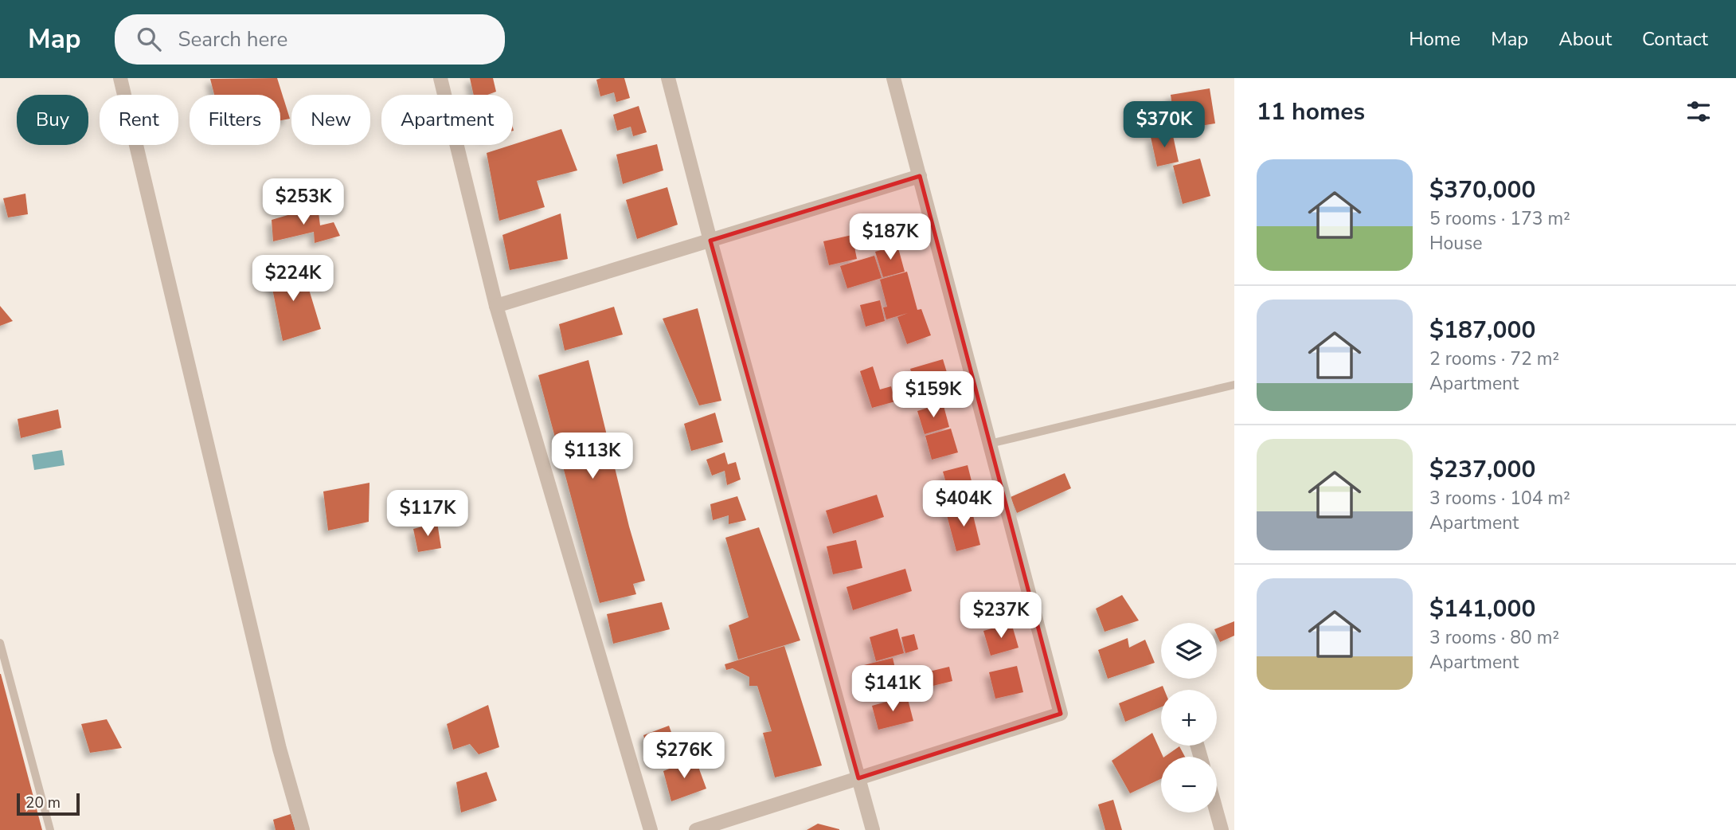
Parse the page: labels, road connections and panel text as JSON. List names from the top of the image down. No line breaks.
{"scale_bar":"20 m","page":{"header":"Map","search":"Search here","nav":["Home","Map","About","Contact"],"heading":"11 homes","chip":["Buy","Rent","Filters","New","Apartment"],"price":["$370K","$253K","$187K","$224K","$159K","$113K","$404K","$117K","$237K","$141K","$276K"],"list":[{"name":"$370,000","note":"5 rooms · 173 m² · House"},{"name":"$187,000","note":"2 rooms · 72 m² · Apartment"},{"name":"$237,000","note":"3 rooms · 104 m² · Apartment"},{"name":"$141,000","note":"3 rooms · 80 m² · Apartment"}],"map_buttons":["+","−"],"scale":"20 m"}}
